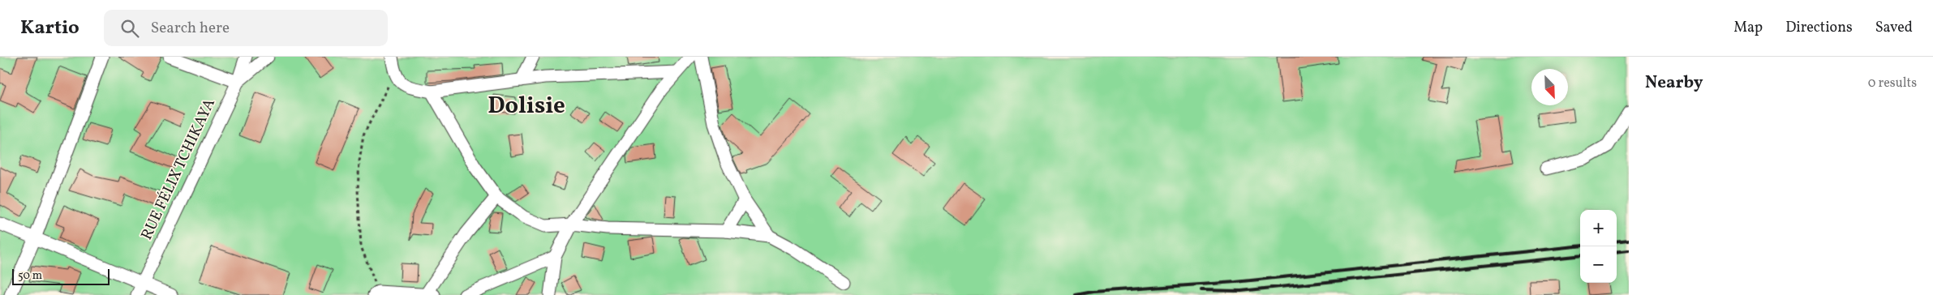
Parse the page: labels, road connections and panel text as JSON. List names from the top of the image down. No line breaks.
{"streets":{"street":["RUE FÉLIX TCHIKAYA"]},"districts":["Dolisie"],"scale_bar":"50 m","north":"bottom right","page":{"header":"Kartio","search":"Search here","nav":["Map","Directions","Saved"],"heading":["Nearby","0 results"],"map_buttons":["+","−"],"scale":"50 m"}}
